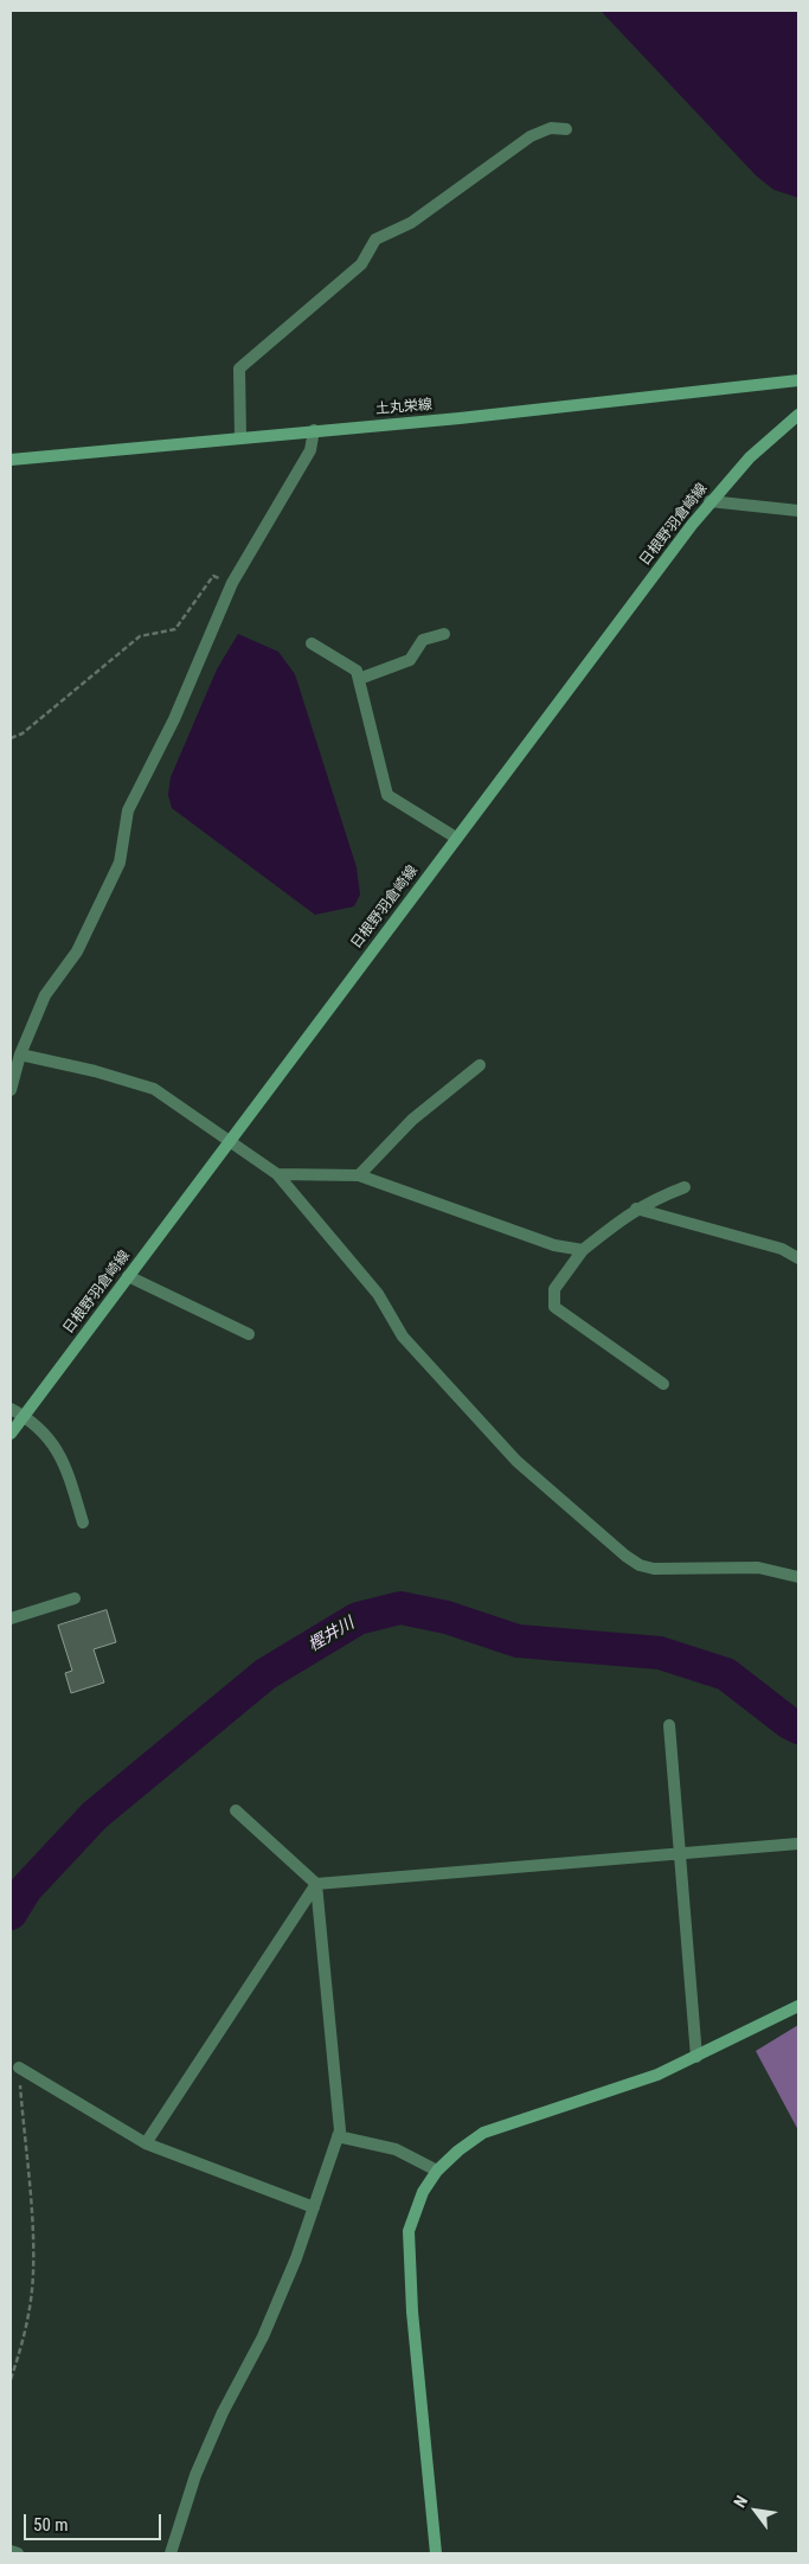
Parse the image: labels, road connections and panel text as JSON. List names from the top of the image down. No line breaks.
{"streets":{"main road":["土丸栄線","日根野羽倉崎線"]},"water":["樫井川"],"scale_bar":"50 m","north":"top left"}
